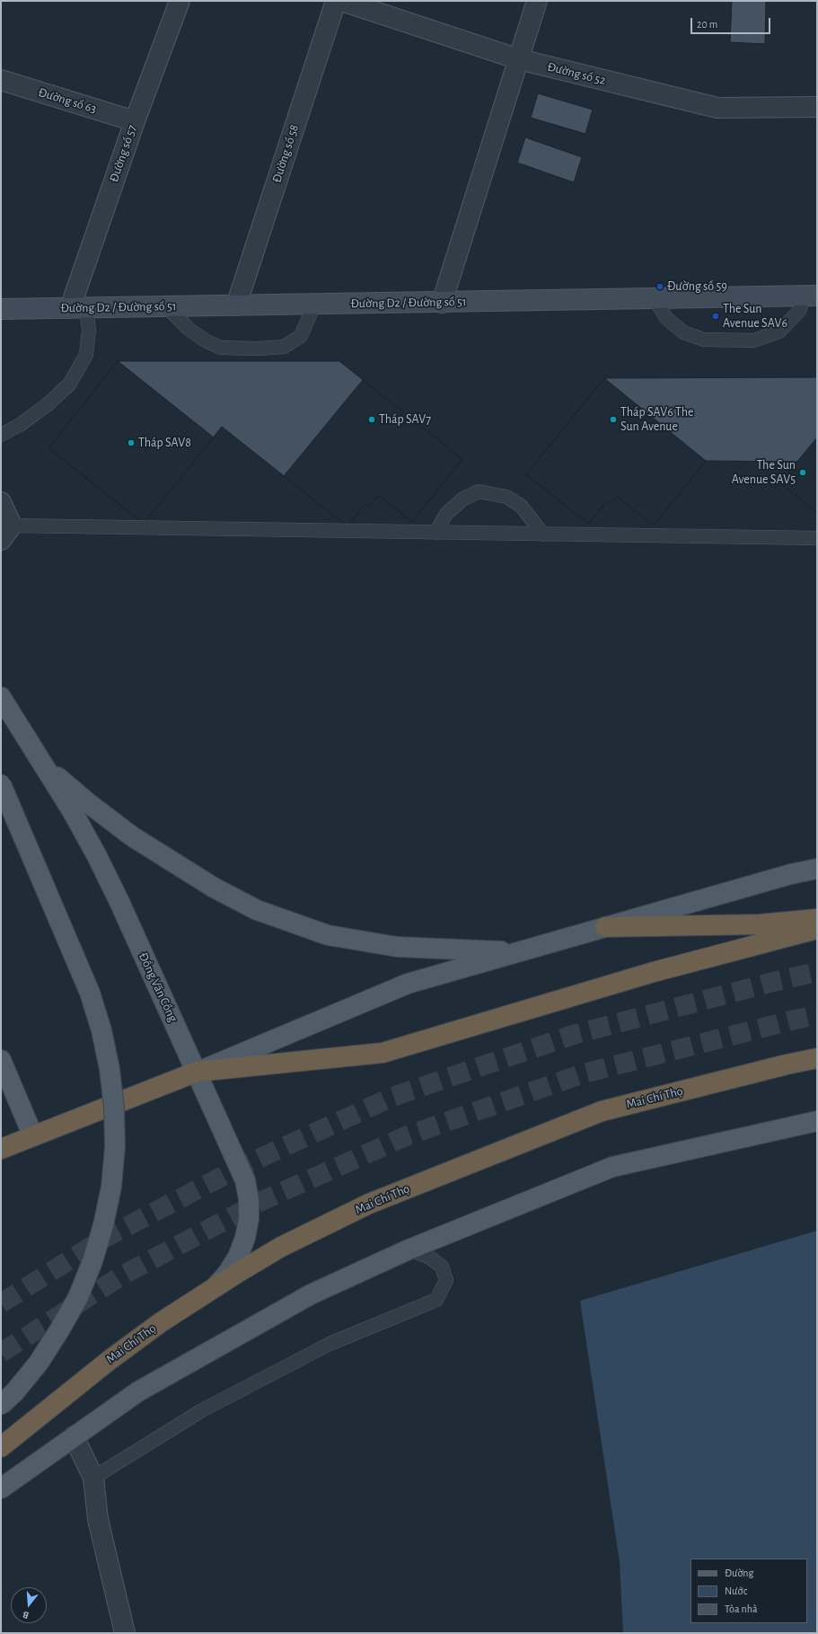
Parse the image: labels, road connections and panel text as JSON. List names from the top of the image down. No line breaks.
{"streets":{"highway":["Mai Chí Thọ"],"main road":["Đồng Văn Cống"],"street":["Đường số 52","Đường số 63","Đường số 57","Đường số 58","Đường D2 / Đường số 51"]},"crossings":[["Đường số 63","Đường số 57"],["Đường số 57","Đường D2 / Đường số 51"],["Đường số 58","Đường D2 / Đường số 51"],["Đồng Văn Cống","Mai Chí Thọ"]],"places":["Đường số 59","The Sun Avenue SAV6","Tháp SAV7","Tháp SAV6 The Sun Avenue","Tháp SAV8","The Sun Avenue SAV5"],"legend":["Đường","Nước","Tòa nhà"],"scale_bar":"20 m","north":"bottom"}
